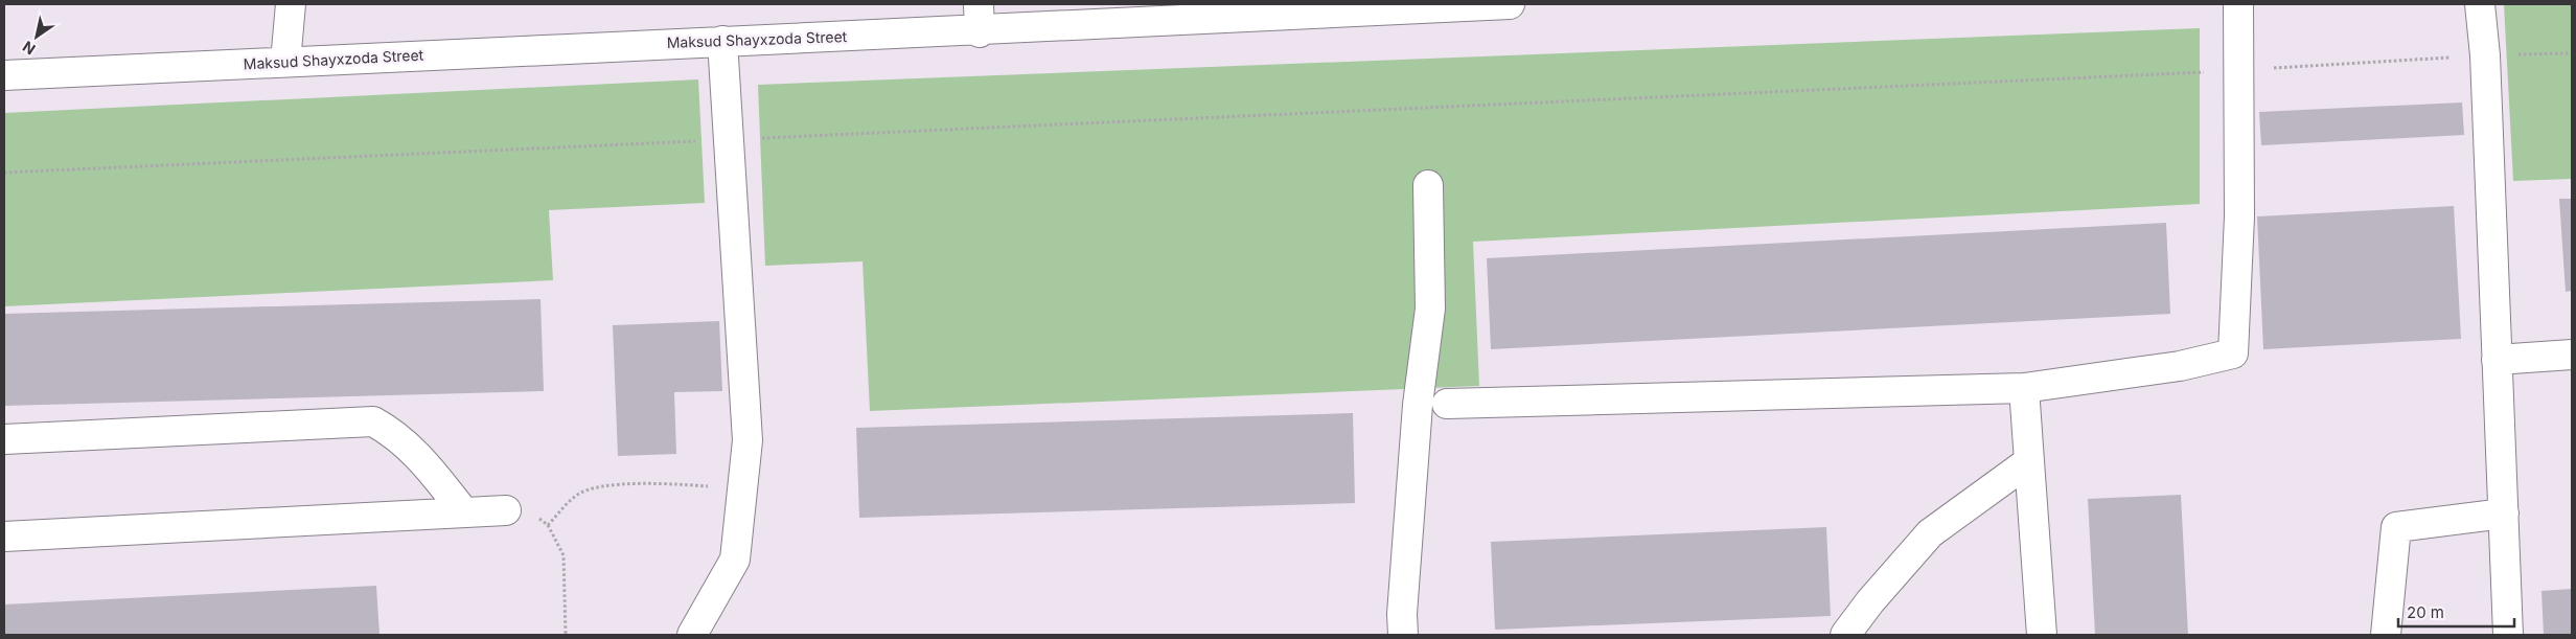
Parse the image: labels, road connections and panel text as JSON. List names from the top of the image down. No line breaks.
{"streets":{"street":["Maksud Shayxzoda Street"]},"scale_bar":"20 m","north":"bottom left"}
